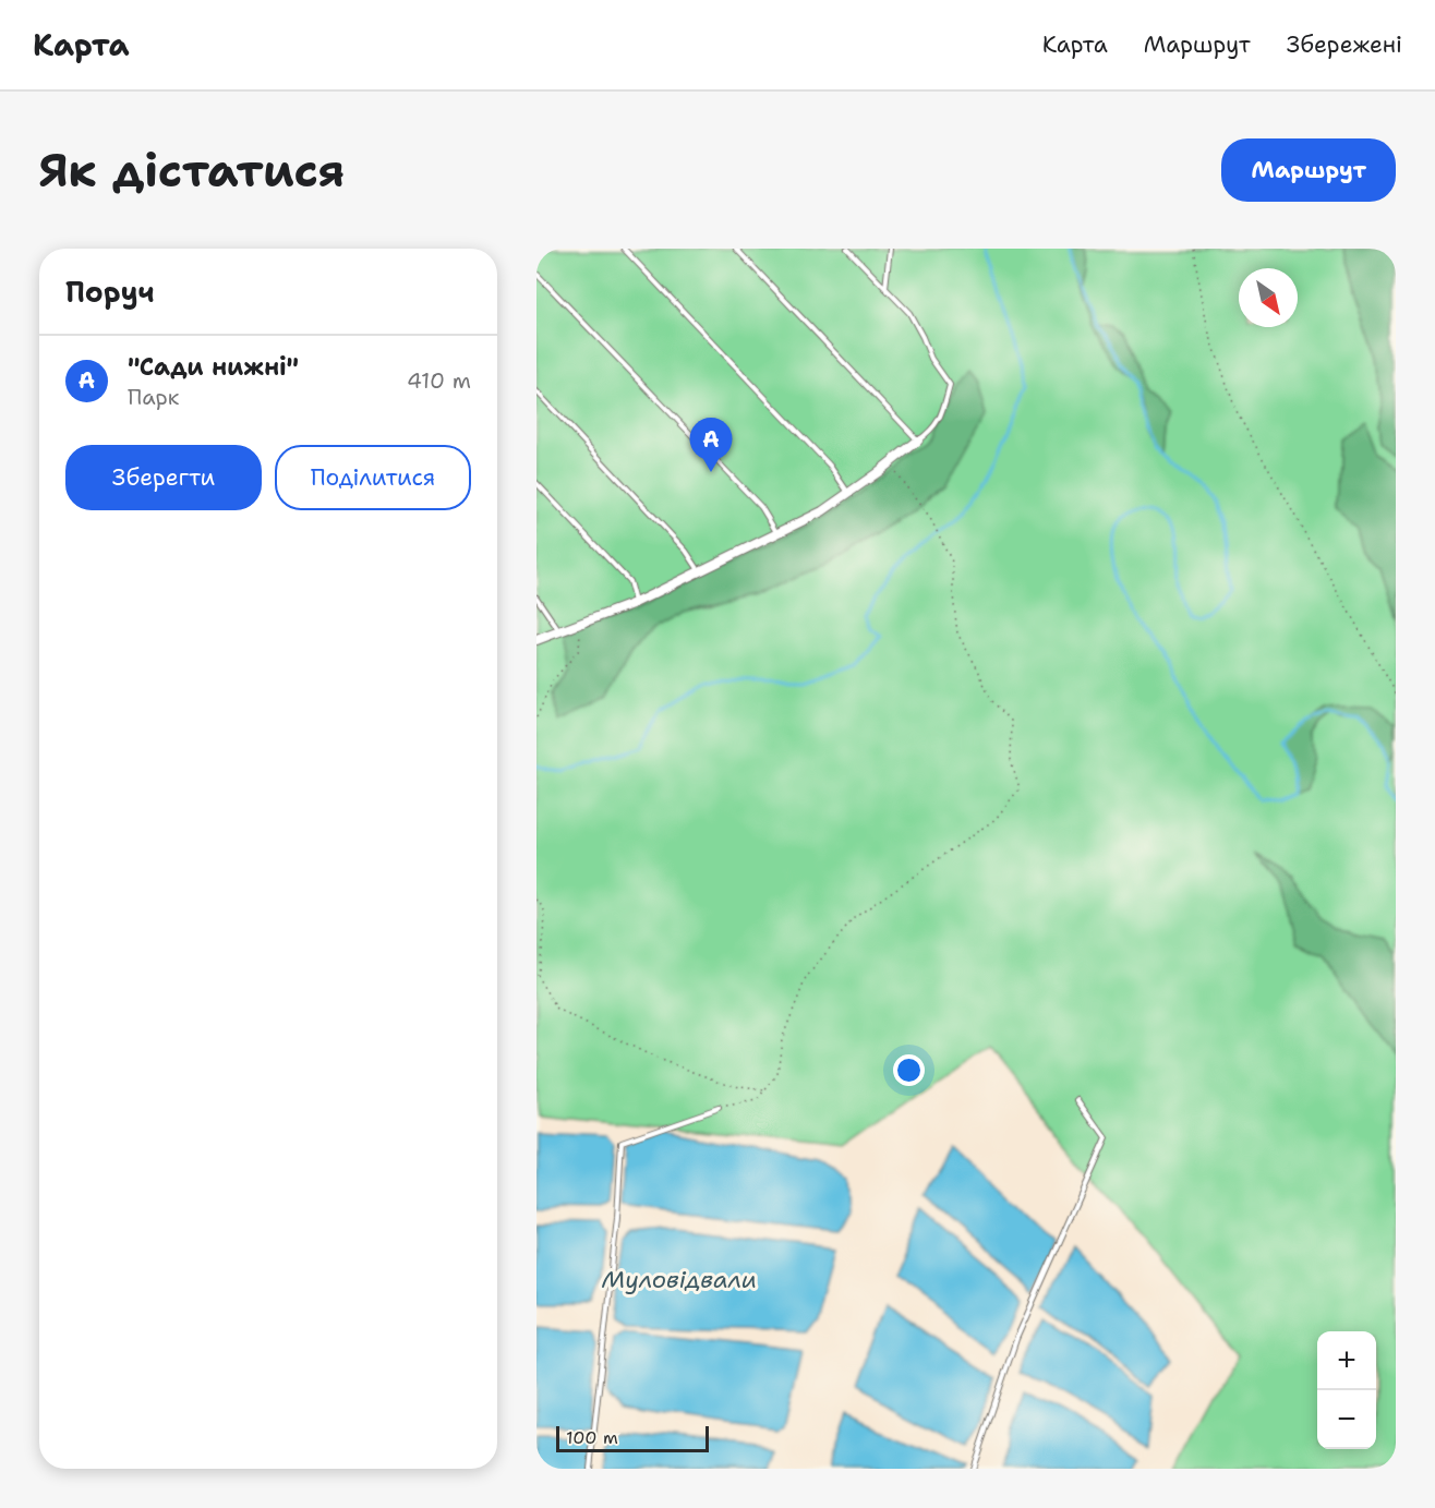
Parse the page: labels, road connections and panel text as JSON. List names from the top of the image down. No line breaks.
{"water":["Муловідвали"],"scale_bar":"100 m","north":"bottom right","page":{"header":"Карта","nav":["Карта","Маршрут","Збережені"],"buttons":["Маршрут",["Зберегти","Поділитися"]],"title":"Як дістатися","heading":"Поруч","list":[{"mark":"A","name":"\"Сади нижні\"","note":"Парк","value":"410 m"}],"pins":"A","map_buttons":["+","−"],"scale":"100 m"}}
